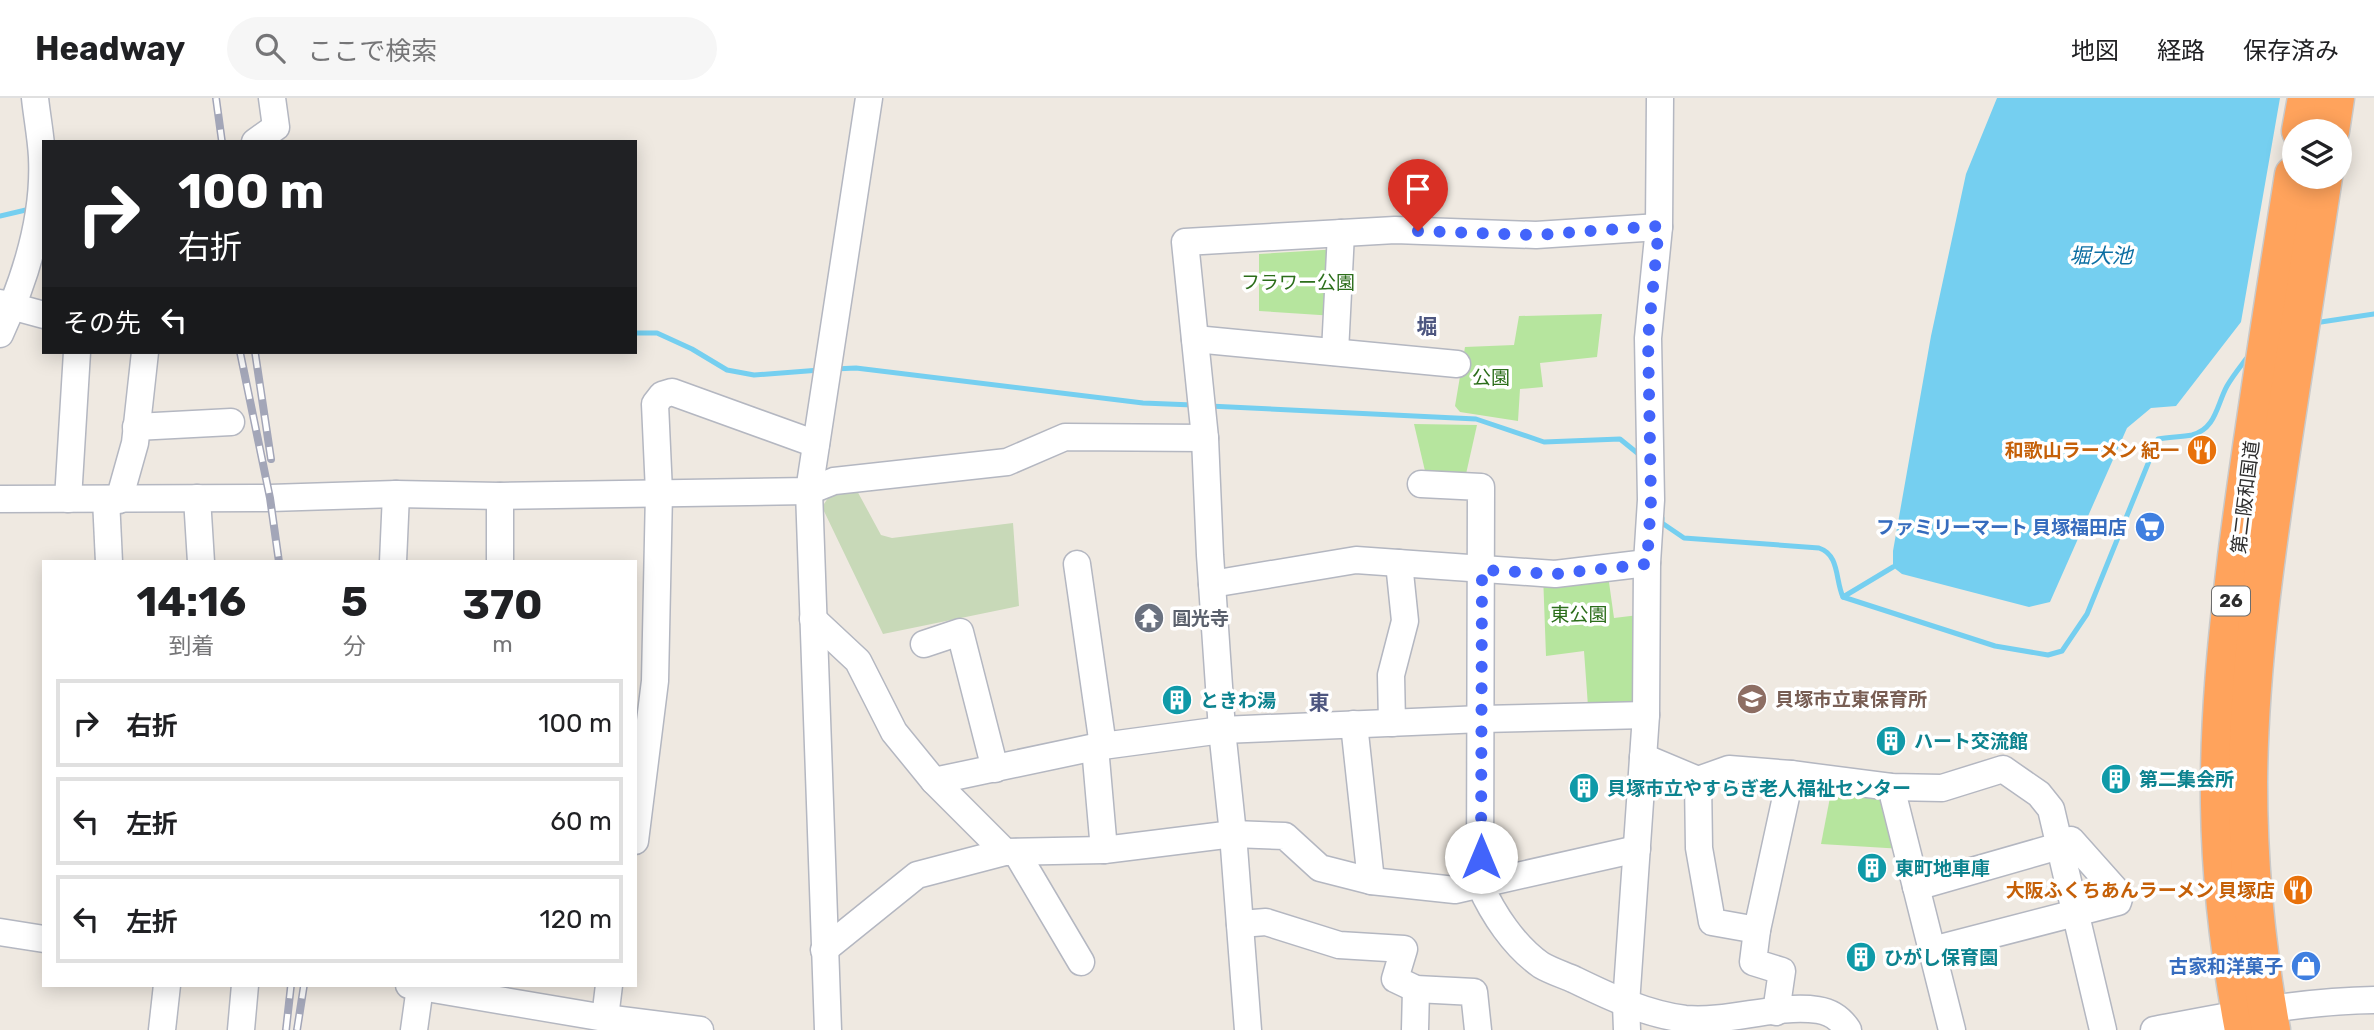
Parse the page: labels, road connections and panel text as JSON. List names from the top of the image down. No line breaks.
{"streets":{"highway":["第二阪和国道","26"]},"districts":["堀","東"],"water":["堀大池"],"parks":["フラワー公園","公園","東公園"],"places":{"restaurant":["和歌山ラーメン 紀一","大阪ふくちあんラーメン 貝塚店"],"supermarket":["ファミリーマート 貝塚福田店"],"temple":["圓光寺"],"school or university":["貝塚市立東保育所"],"building":["ときわ湯","ハート交流館","第二集会所","貝塚市立やすらぎ老人福祉センター","東町地車庫","ひがし保育園"],"shop":["古家和洋菓子"]},"page":{"header":"Headway","search":"ここで検索","nav":["地図","経路","保存済み"],"turn":["100 m","右折"],"then":"その先","eta":["14:16","到着","5","分","370","m"],"list":[{"name":"右折","value":"100 m"},{"name":"左折","value":"60 m"},{"name":"左折","value":"120 m"}]}}
